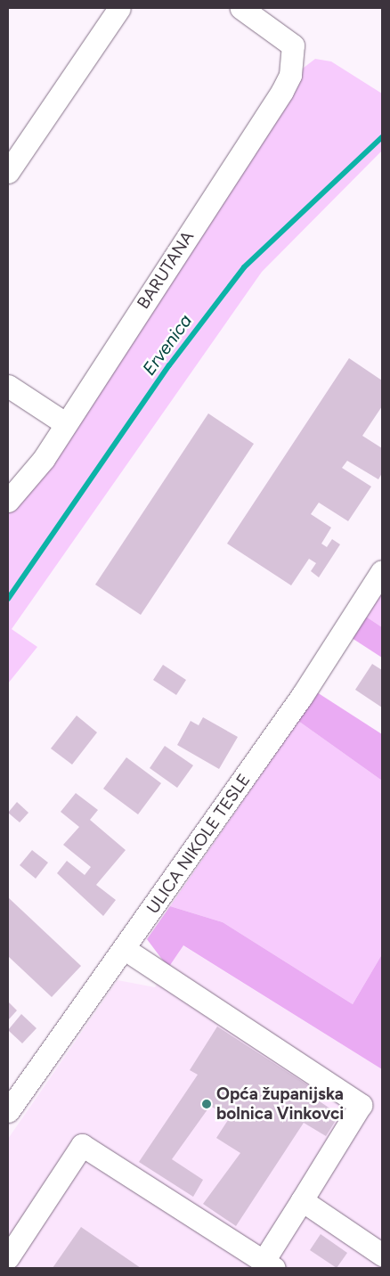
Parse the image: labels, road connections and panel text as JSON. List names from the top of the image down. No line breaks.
{"streets":{"street":["BARUTANA","ULICA NIKOLE TESLE"]},"water":["Ervenica"],"places":["Opća županijska bolnica Vinkovci"]}
